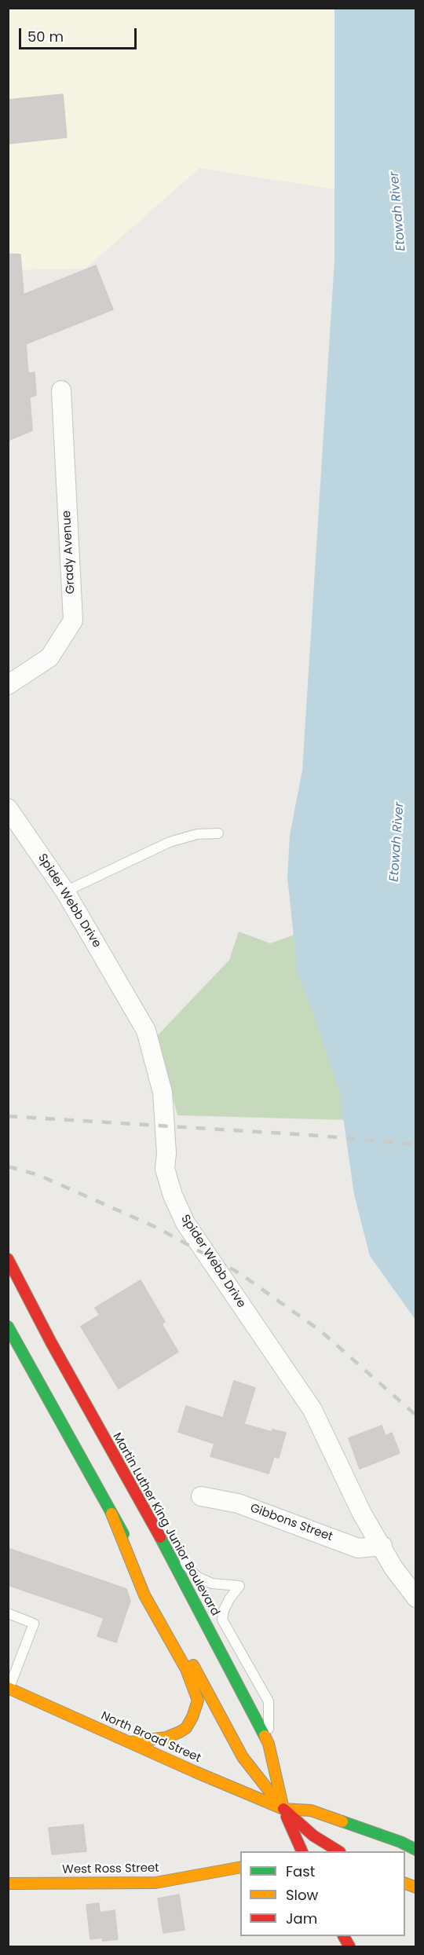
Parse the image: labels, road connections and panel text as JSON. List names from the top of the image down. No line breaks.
{"streets":{"main road":["Martin Luther King Junior Boulevard","North Broad Street","West Ross Street"],"street":["Grady Avenue","Spider Webb Drive","Gibbons Street"]},"crossings":[["Spider Webb Drive","Gibbons Street"],["Martin Luther King Junior Boulevard","North Broad Street"]],"water":["Etowah River"],"legend":["Fast","Slow","Jam"],"scale_bar":"50 m"}
